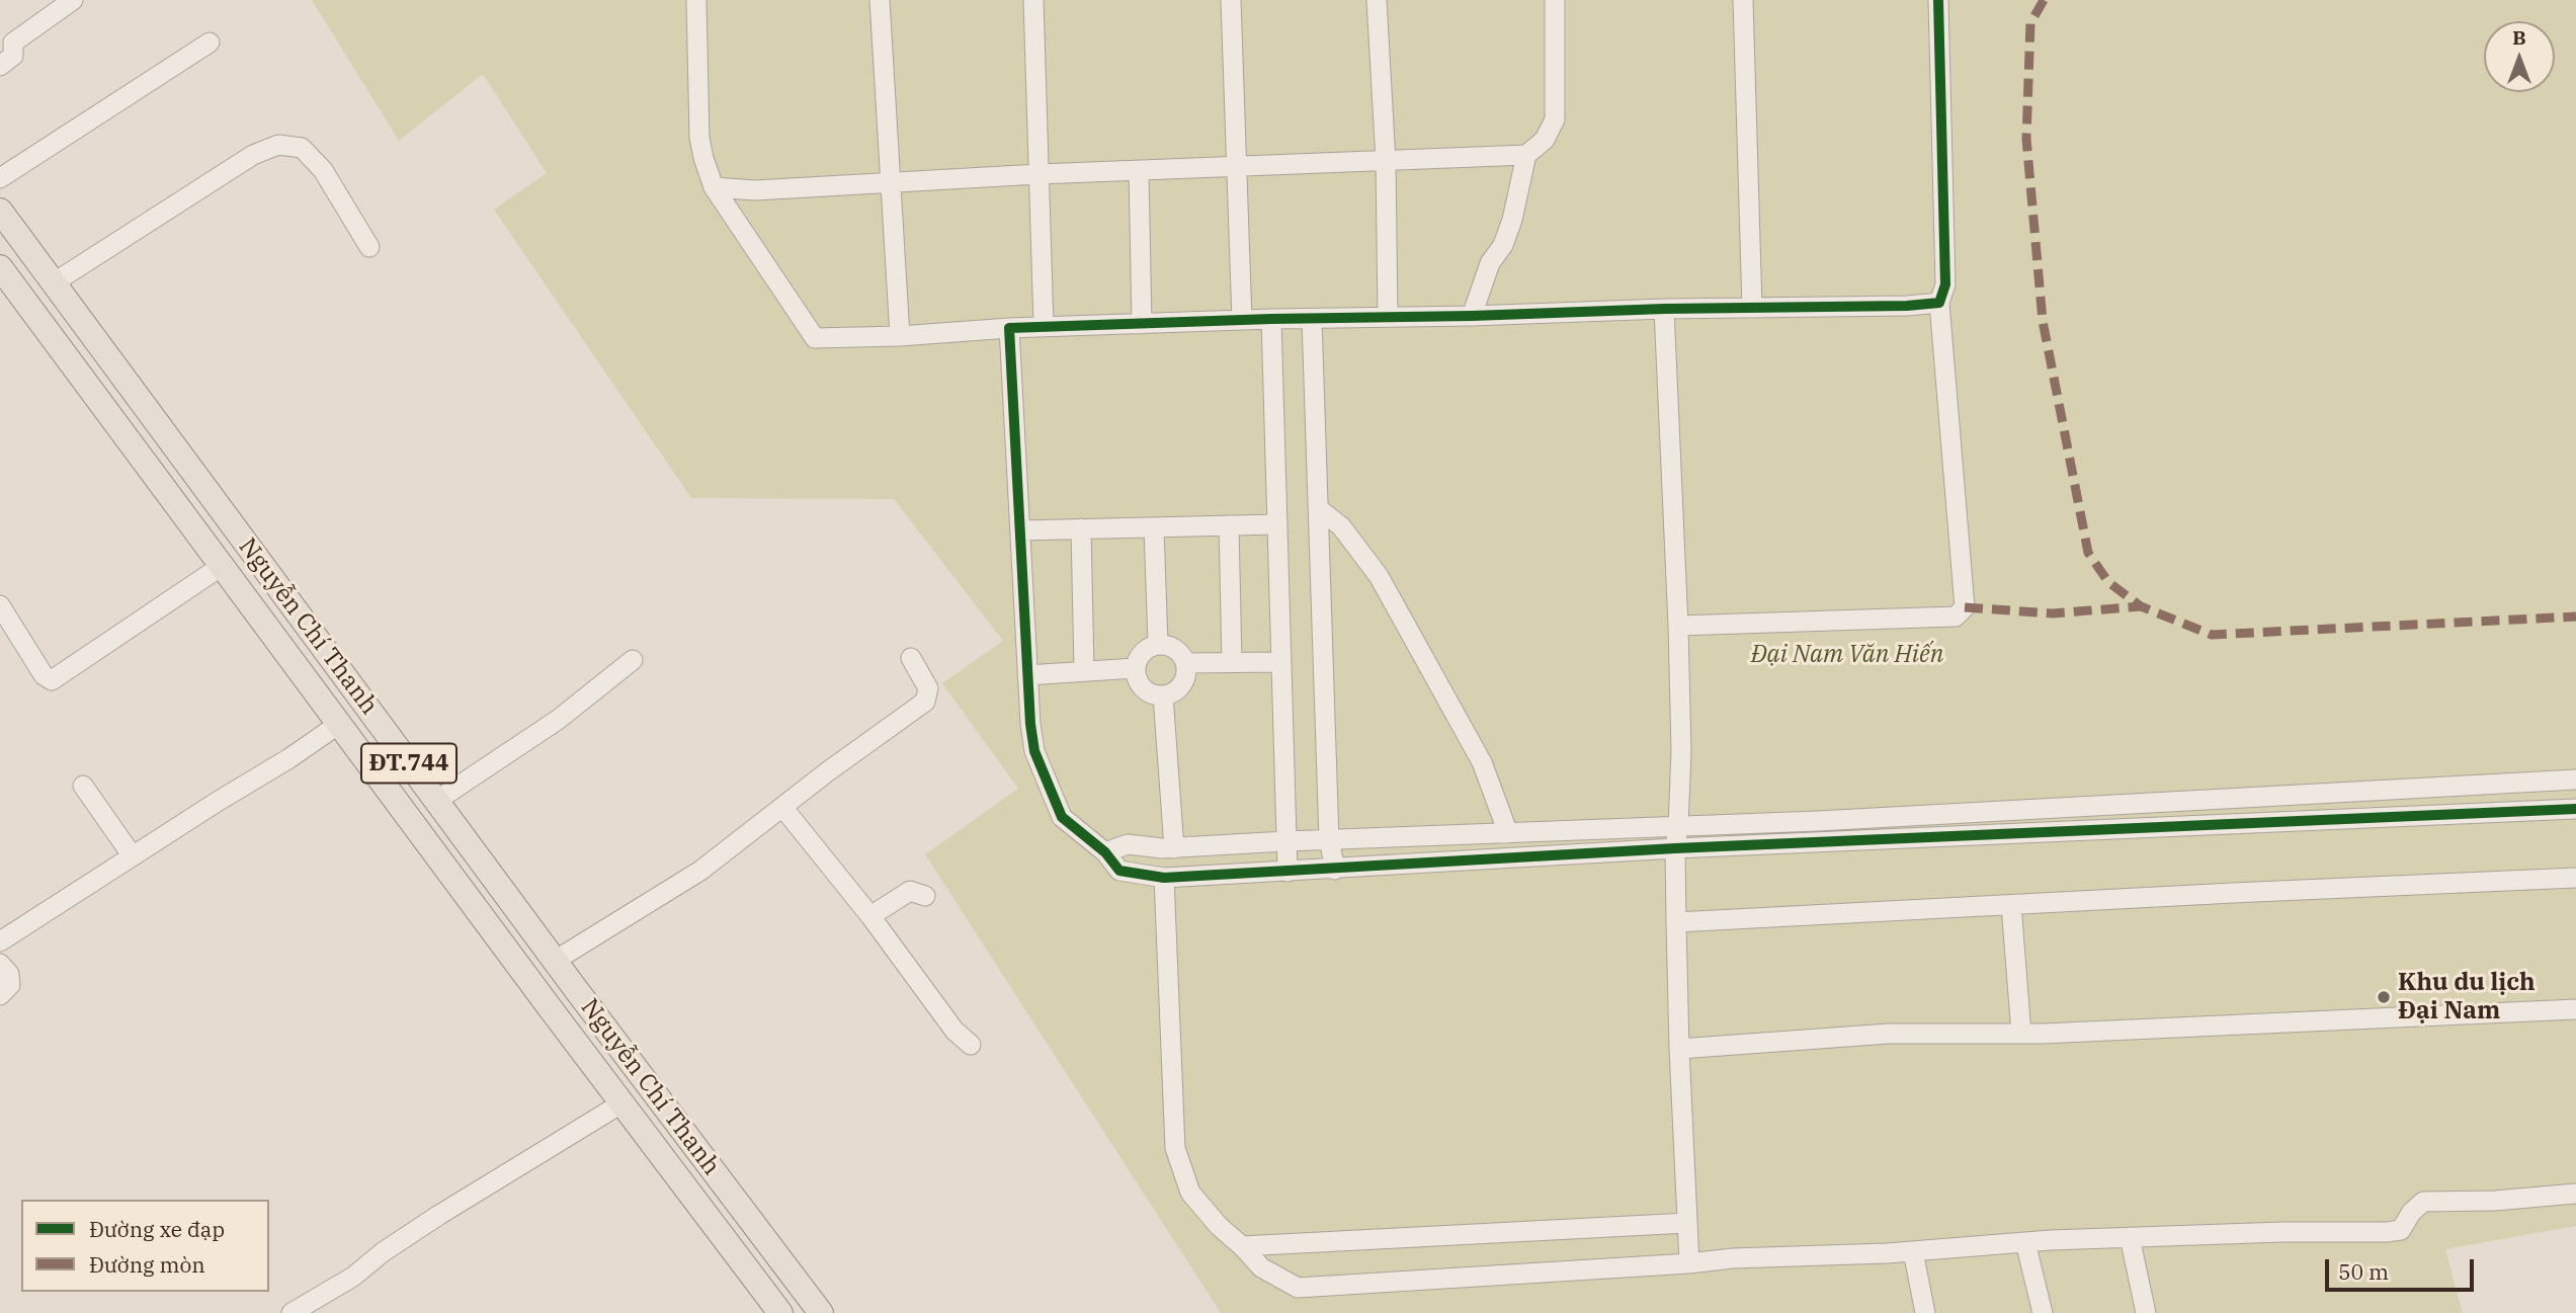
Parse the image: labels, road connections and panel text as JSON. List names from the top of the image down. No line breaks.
{"streets":{"main road":["Nguyễn Chí Thanh","ĐT.744"]},"parks":["Đại Nam Văn Hiến"],"places":["Khu du lịch Đại Nam"],"legend":["Đường xe đạp","Đường mòn"],"scale_bar":"50 m","north":"top"}
